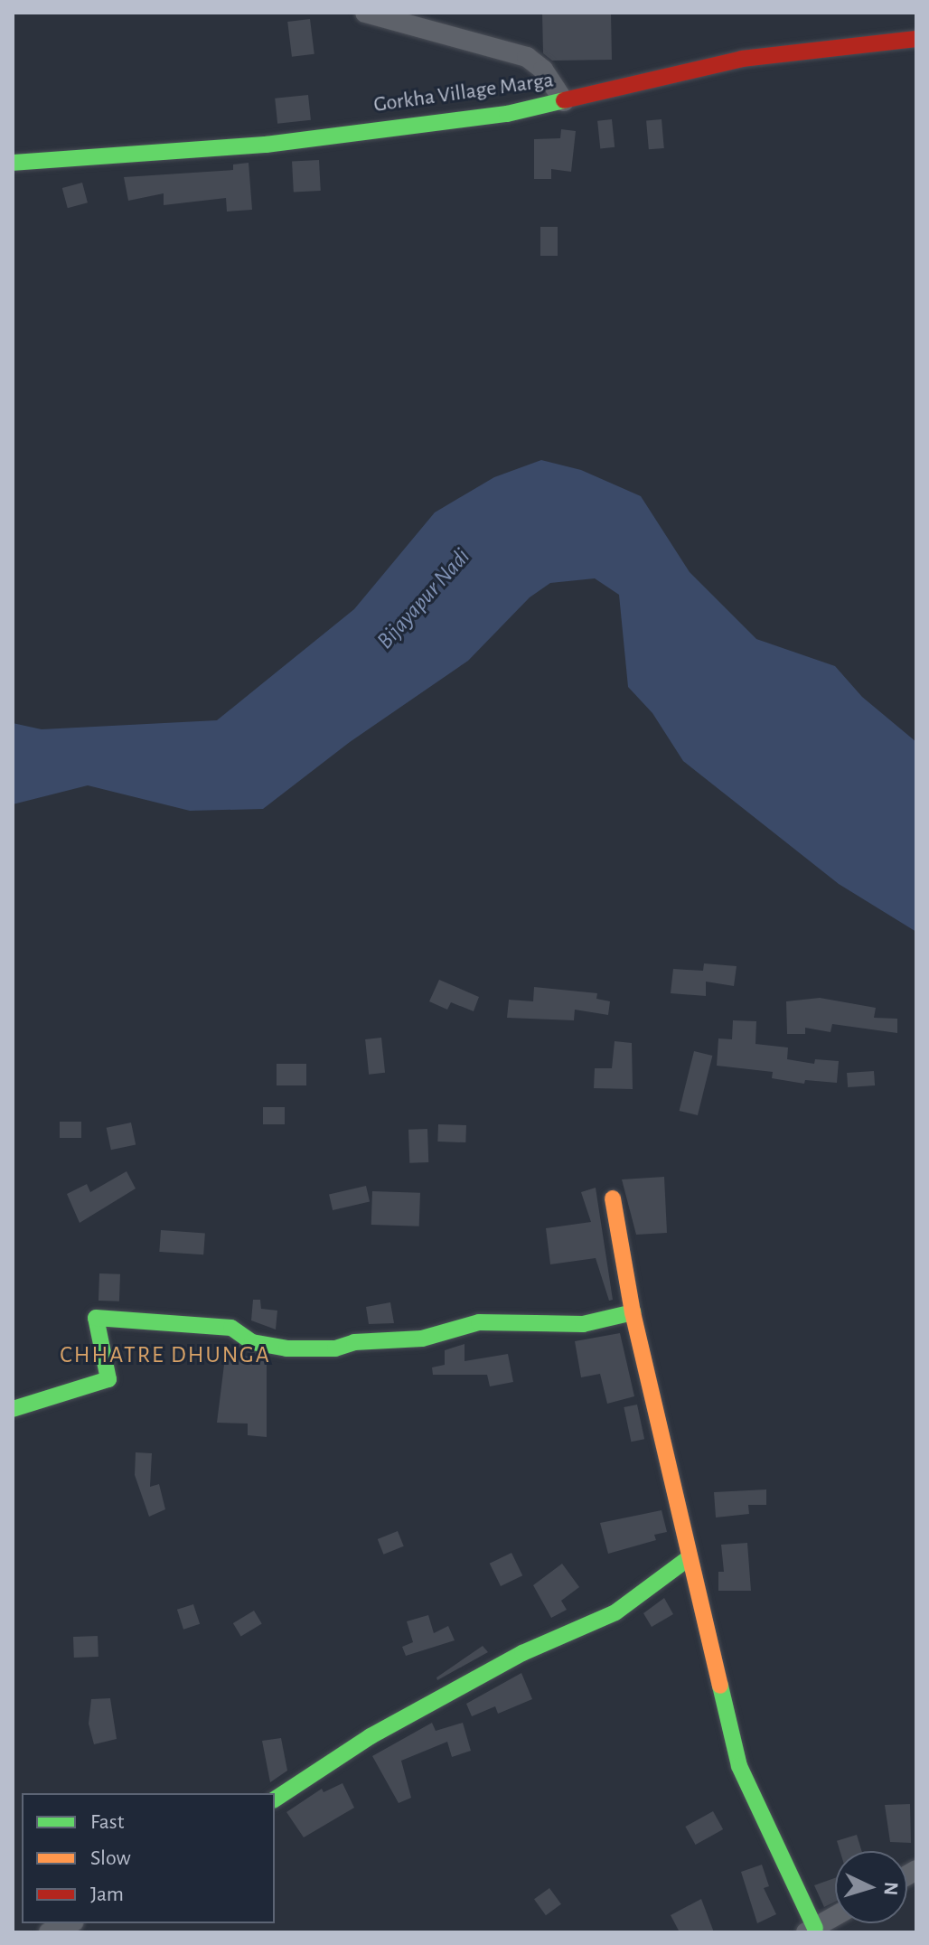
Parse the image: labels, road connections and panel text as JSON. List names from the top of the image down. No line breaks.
{"streets":{"street":["Gorkha Village Marga"]},"districts":["CHHATRE DHUNGA"],"water":["Bijayapur Nadi"],"legend":["Fast","Slow","Jam"],"north":"right"}
